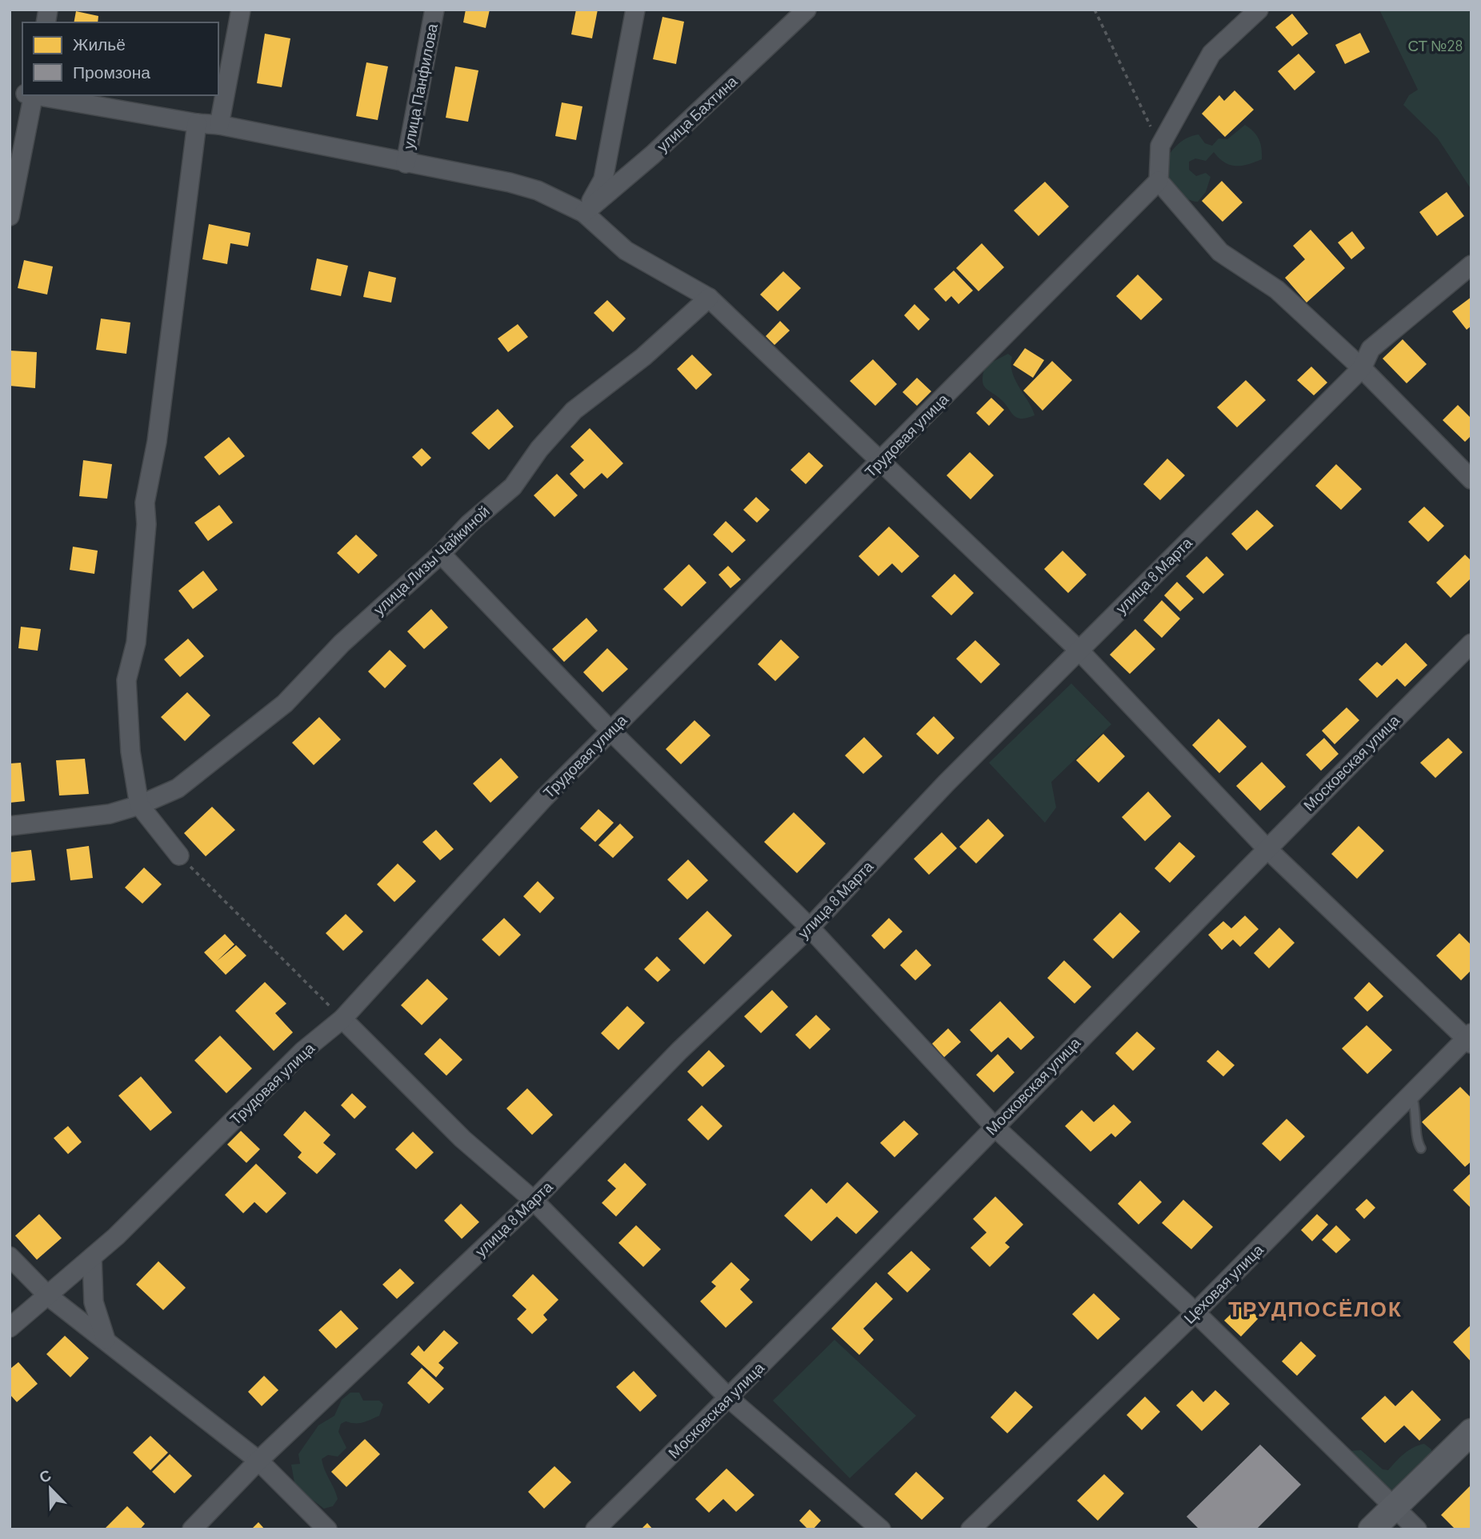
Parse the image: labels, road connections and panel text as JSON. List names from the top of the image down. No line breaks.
{"streets":{"street":["улица Панфилова","улица Бахтина","Трудовая улица","улица Лизы Чайкиной","улица 8 Марта","Московская улица","Цеховая улица"]},"districts":["ТРУДПОСЁЛОК"],"parks":["СТ №28"],"legend":["Жильё","Промзона"],"north":"top left"}
